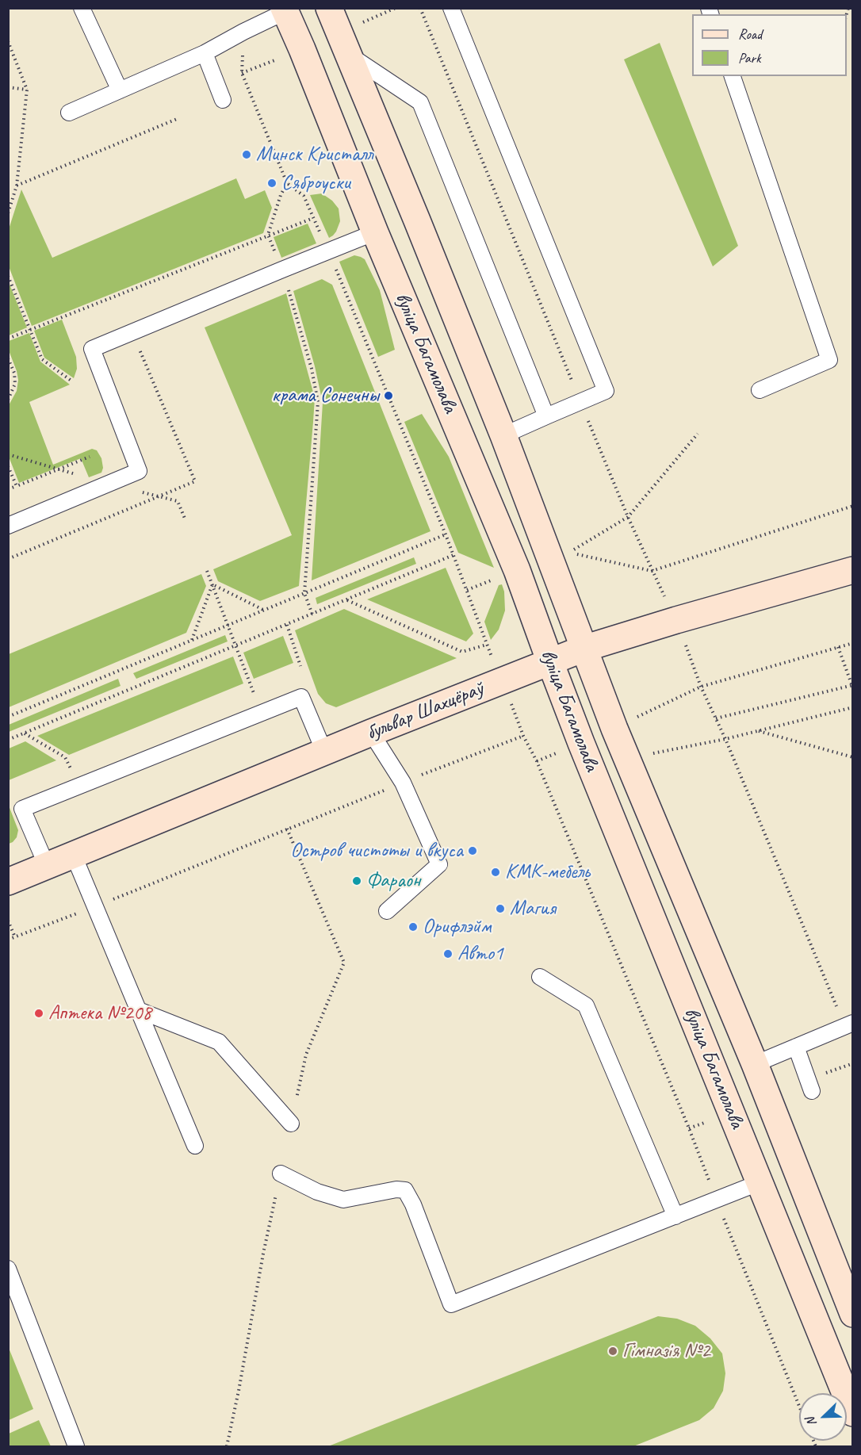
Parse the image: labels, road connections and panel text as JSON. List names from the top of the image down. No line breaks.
{"streets":{"main road":["вуліца Багамолава","бульвар Шахцёраў"]},"crossings":[["вуліца Багамолава","бульвар Шахцёраў"]],"places":["Минск Кристалл","Сяброуски","крама Сонечны","Остров чистоты и вкуса","КМК-мебель","Фараон","Магия","Орифлэйм","Авто1","Аптека №208","Гімназія №2"],"legend":["Road","Park"],"north":"bottom left"}
